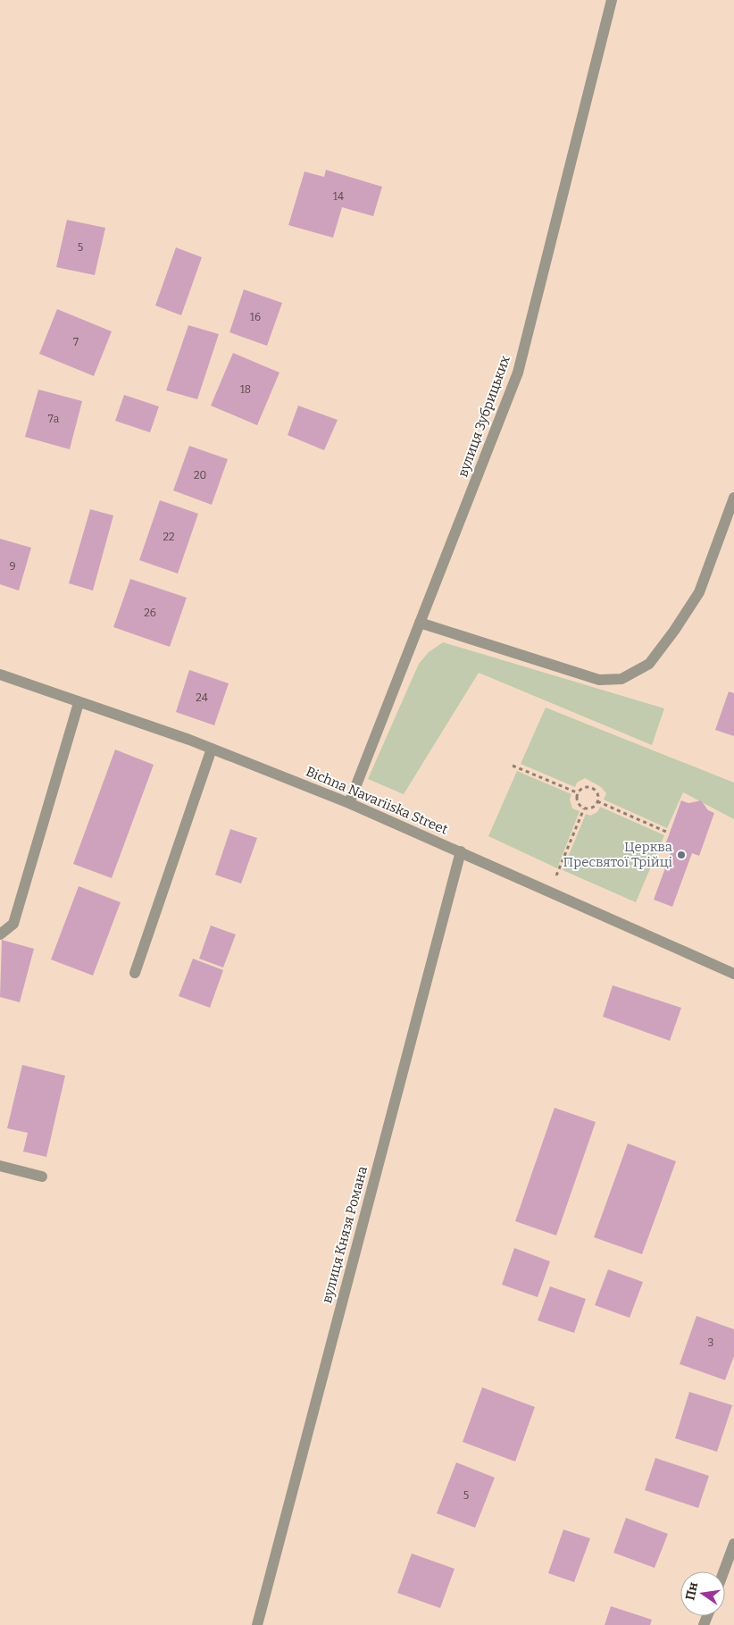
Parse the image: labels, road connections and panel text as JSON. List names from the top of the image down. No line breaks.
{"streets":{"street":["вулиця Зубрицьких","Bichna Navariiska Street","вулиця Князя Романа"]},"crossings":[["вулиця Зубрицьких","Bichna Navariiska Street"],["Bichna Navariiska Street","вулиця Князя Романа"]],"places":["Церква Пресвятої Трійці"],"house_numbers":["14","5","16","7","18","7а","20","22","9","26","24","3","5"],"north":"left"}
